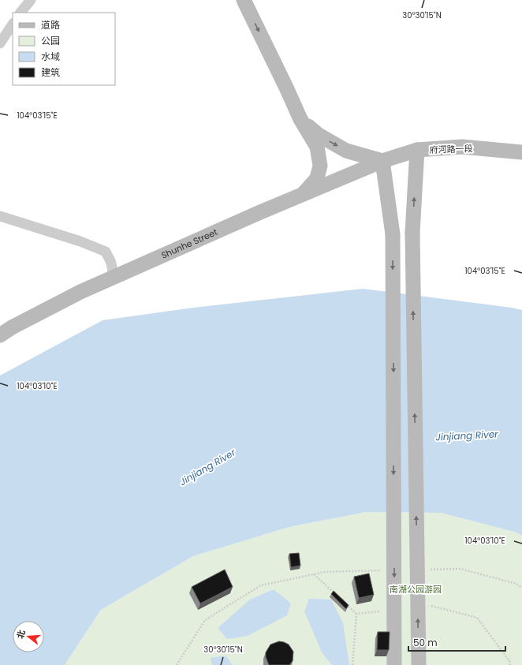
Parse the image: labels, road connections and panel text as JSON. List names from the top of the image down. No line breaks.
{"streets":{"main road":["府河路一段","Shunhe Street"]},"crossings":[["府河路一段","Shunhe Street"]],"water":["Jinjiang River"],"parks":["南湖公园游园"],"legend":["道路","公园","水域","建筑"],"scale_bar":"50 m","north":"left","coordinates":["30°30'15\"N","104°03'15\"E","104°03'10\"E"]}
